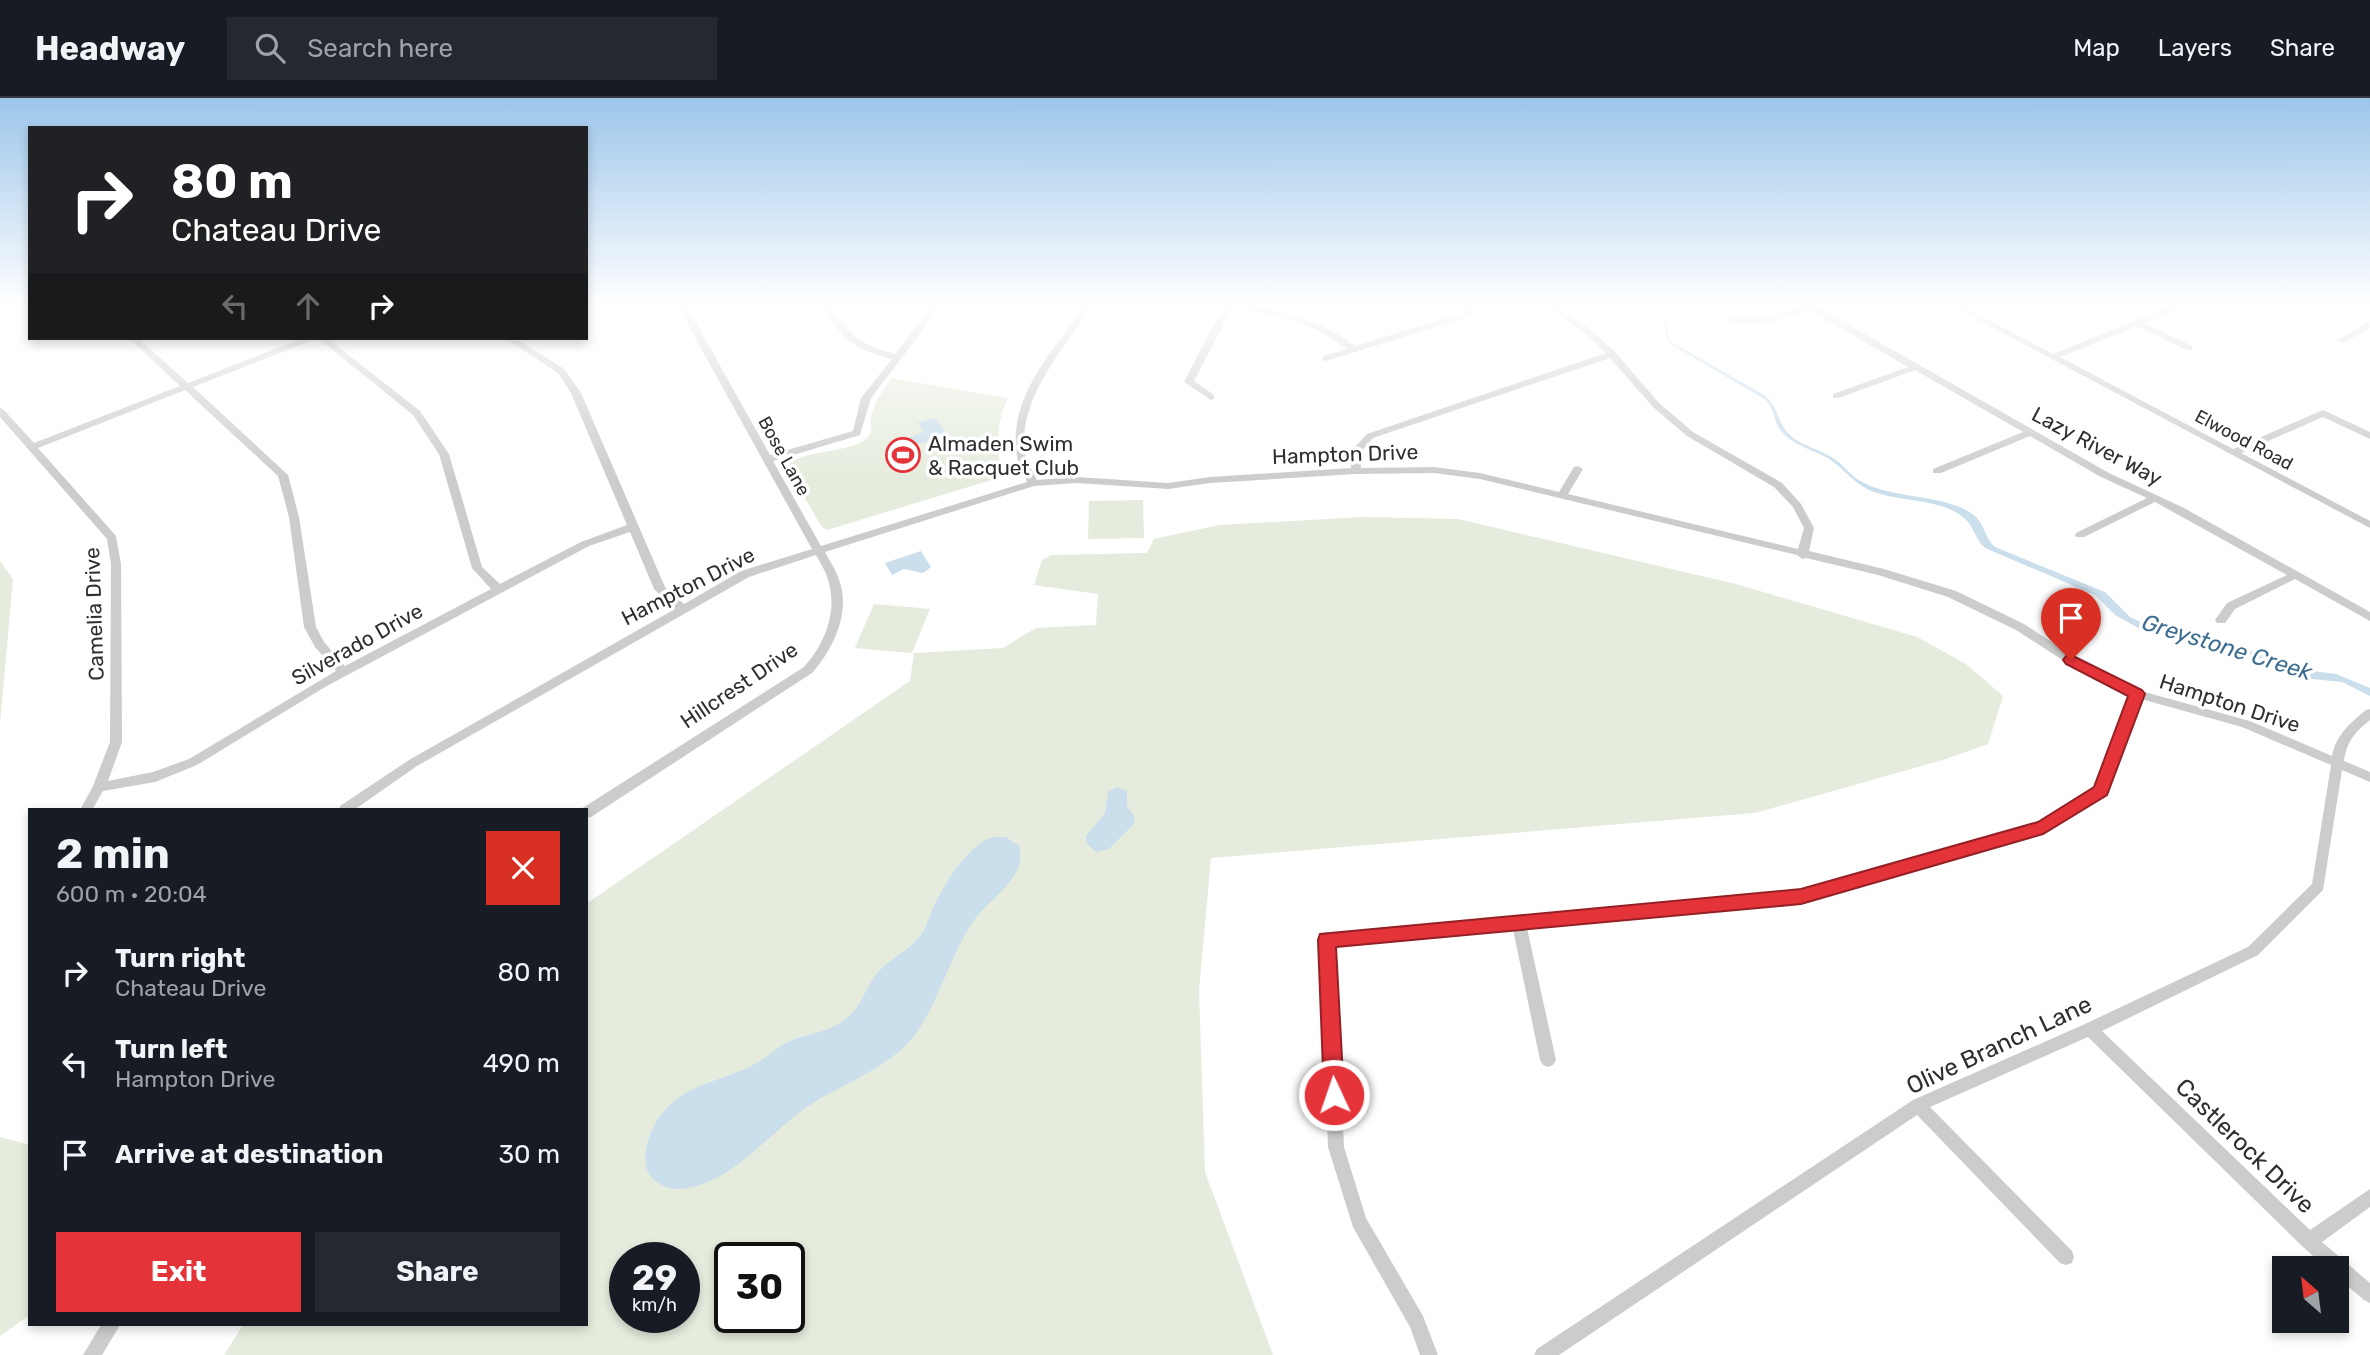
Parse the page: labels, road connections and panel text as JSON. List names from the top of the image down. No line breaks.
{"streets":{"street":["Elwood Road","Lazy River Way","Hampton Drive","Bose Lane","Camelia Drive","Silverado Drive","Hillcrest Drive","Olive Branch Lane","Castlerock Drive"]},"crossings":[["Hampton Drive","Bose Lane"],["Hampton Drive","Hillcrest Drive"],["Hampton Drive","Olive Branch Lane"],["Bose Lane","Hillcrest Drive"],["Camelia Drive","Silverado Drive"],["Olive Branch Lane","Castlerock Drive"]],"water":["Greystone Creek"],"places":{"sports":["Almaden Swim & Racquet Club"]},"north":"top left","page":{"header":"Headway","search":"Search here","nav":["Map","Layers","Share"],"turn":["80 m","Chateau Drive"],"heading":["2 min","600 m · 20:04"],"list":[{"name":"Turn right","note":"Chateau Drive","value":"80 m"},{"name":"Turn left","note":"Hampton Drive","value":"490 m"},{"name":"Arrive at destination","value":"30 m"}],"buttons":["Exit","Share"],"speed":"29 km/h","limit":"30"}}
